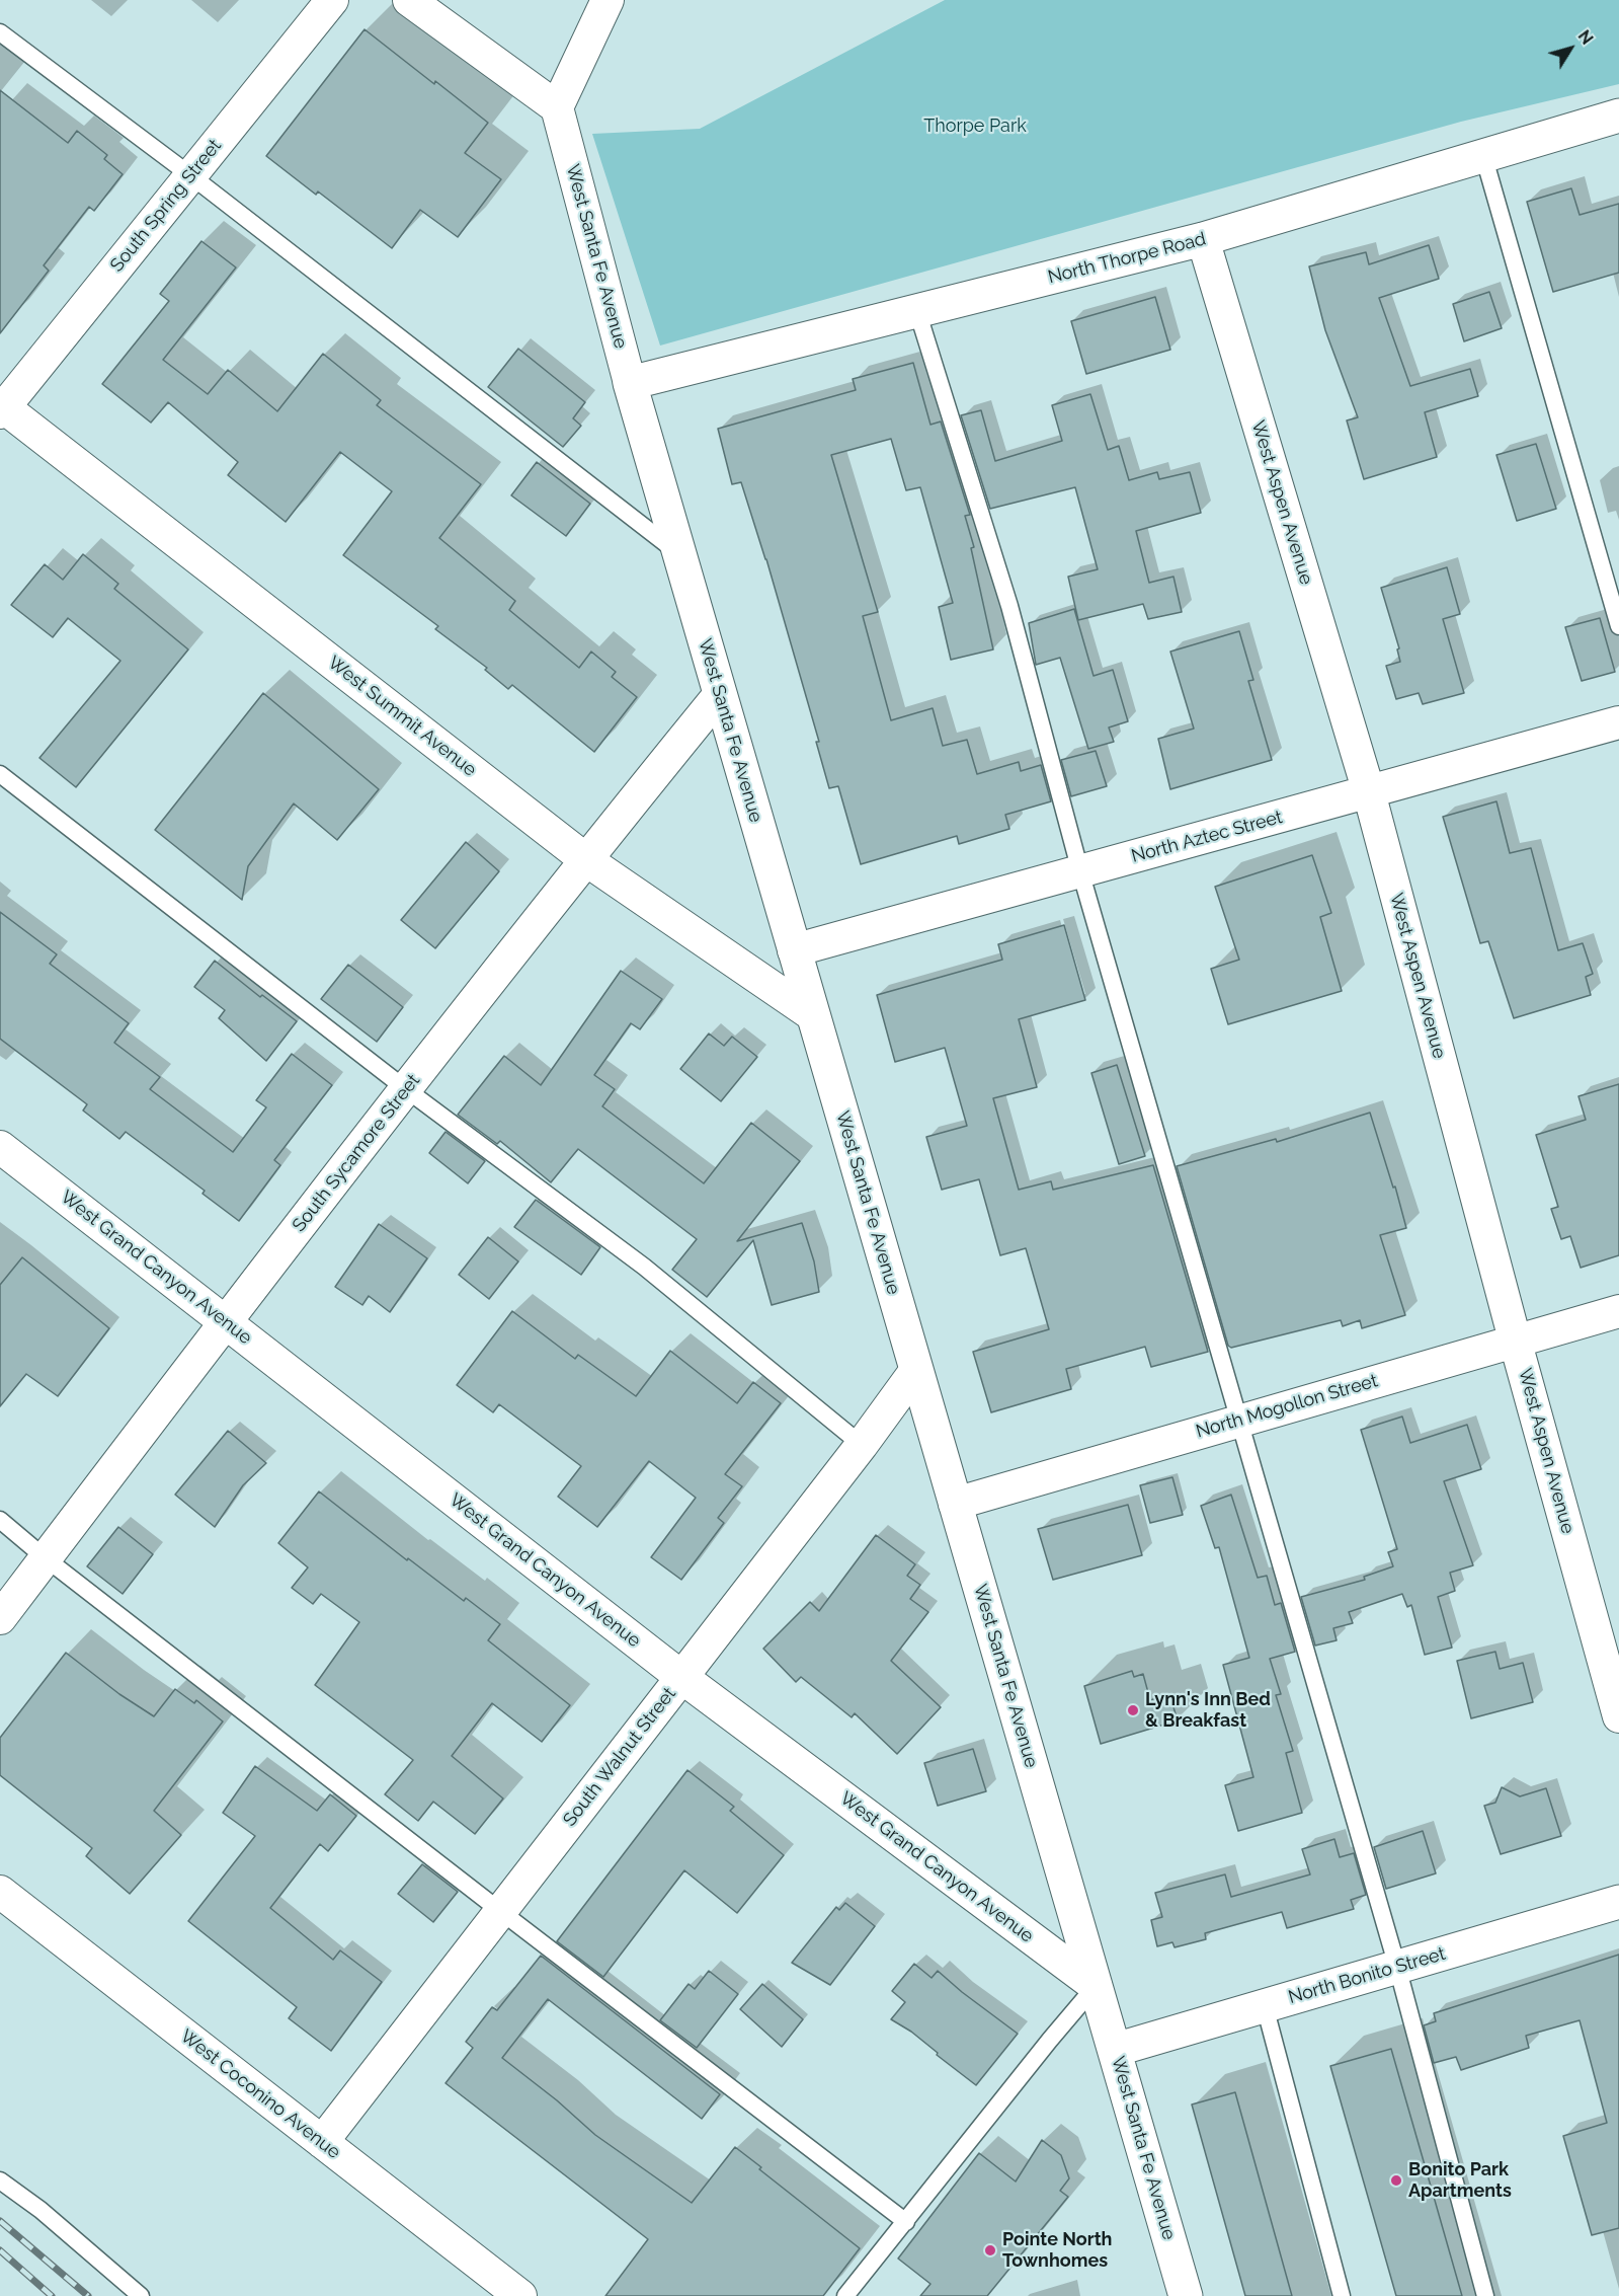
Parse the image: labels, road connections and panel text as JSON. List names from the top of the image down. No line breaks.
{"streets":{"street":["South Spring Street","West Santa Fe Avenue","North Thorpe Road","West Aspen Avenue","West Summit Avenue","North Aztec Street","South Sycamore Street","West Grand Canyon Avenue","North Mogollon Street","South Walnut Street","North Bonito Street","West Coconino Avenue"]},"crossings":[["South Spring Street","West Summit Avenue"],["West Santa Fe Avenue","North Thorpe Road"],["West Santa Fe Avenue","West Summit Avenue"],["West Santa Fe Avenue","North Aztec Street"],["West Santa Fe Avenue","South Sycamore Street"],["West Santa Fe Avenue","West Grand Canyon Avenue"],["West Santa Fe Avenue","North Mogollon Street"],["West Santa Fe Avenue","South Walnut Street"],["West Santa Fe Avenue","North Bonito Street"],["North Thorpe Road","West Aspen Avenue"],["West Aspen Avenue","North Aztec Street"],["West Aspen Avenue","North Mogollon Street"],["West Summit Avenue","South Sycamore Street"],["South Sycamore Street","West Grand Canyon Avenue"],["West Grand Canyon Avenue","South Walnut Street"],["South Walnut Street","West Coconino Avenue"]],"parks":["Thorpe Park"],"places":["Lynn's Inn Bed & Breakfast","Bonito Park Apartments","Pointe North Townhomes"],"north":"top right"}
